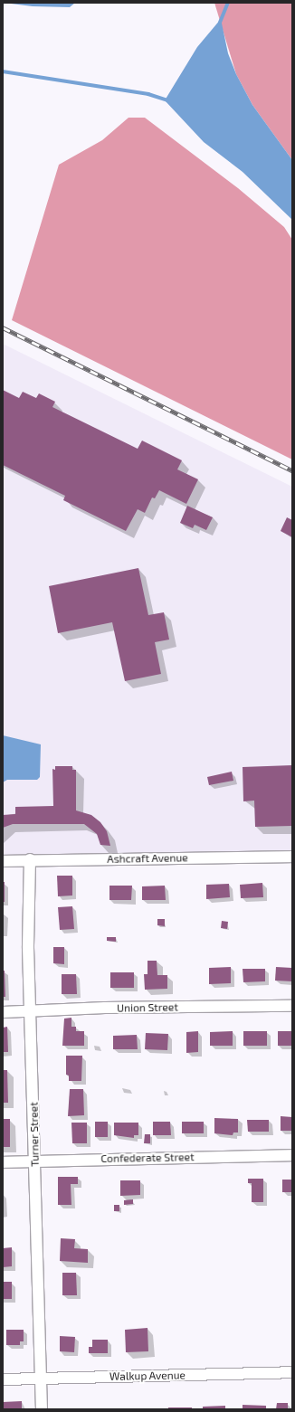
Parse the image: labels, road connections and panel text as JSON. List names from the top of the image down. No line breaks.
{"streets":{"street":["Ashcraft Avenue","Union Street","Turner Street","Confederate Street","Walkup Avenue"]},"crossings":[["Ashcraft Avenue","Turner Street"],["Union Street","Turner Street"],["Turner Street","Confederate Street"],["Turner Street","Walkup Avenue"]]}
